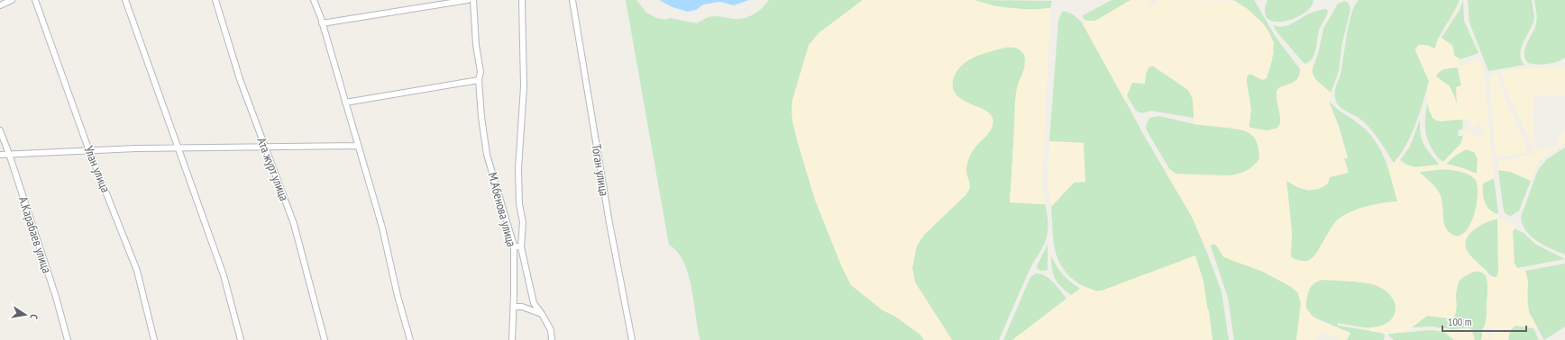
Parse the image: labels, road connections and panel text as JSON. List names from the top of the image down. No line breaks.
{"streets":{"street":["Улан улица","Ата журт улица","Тоган улица","М.Абенова улица","А.Карабаев улица"]},"scale_bar":"100 m","north":"right"}
